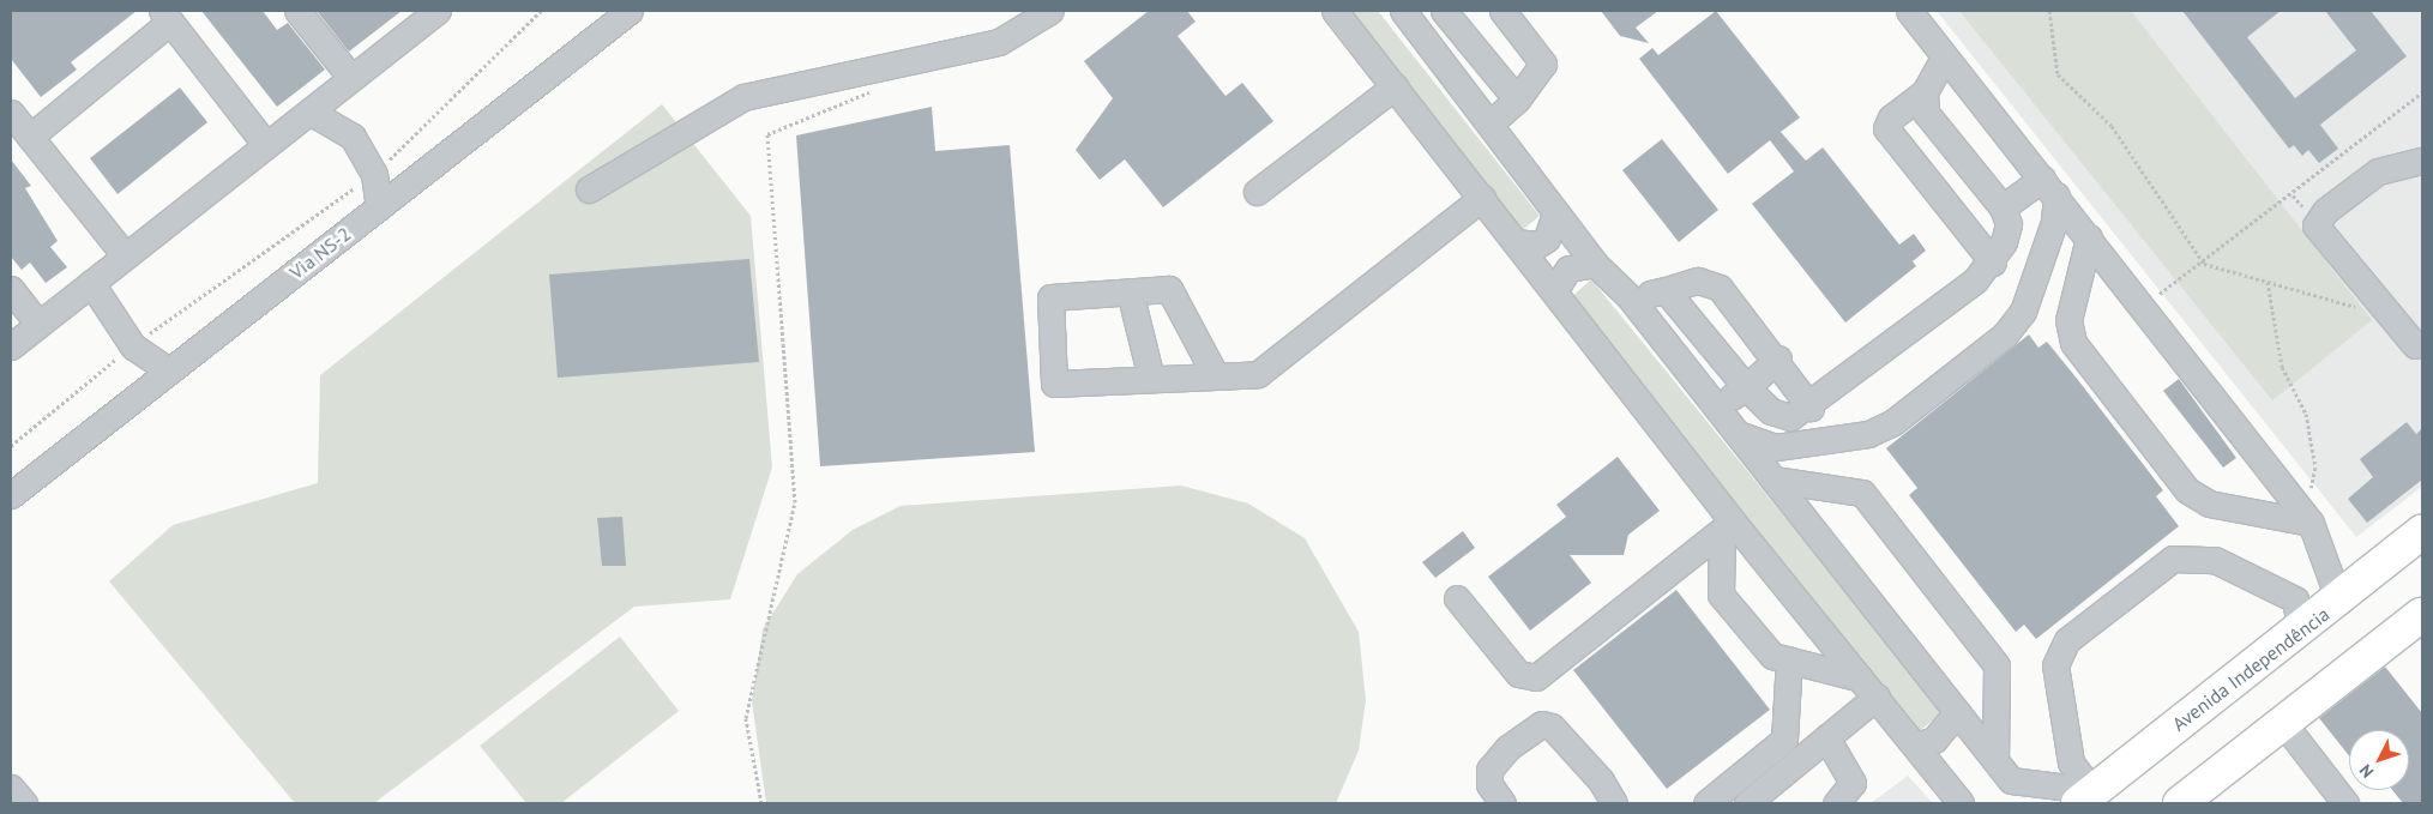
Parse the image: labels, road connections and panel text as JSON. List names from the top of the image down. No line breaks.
{"streets":{"main road":["Avenida Independência"],"street":["Via NS-2"]},"north":"bottom left"}
